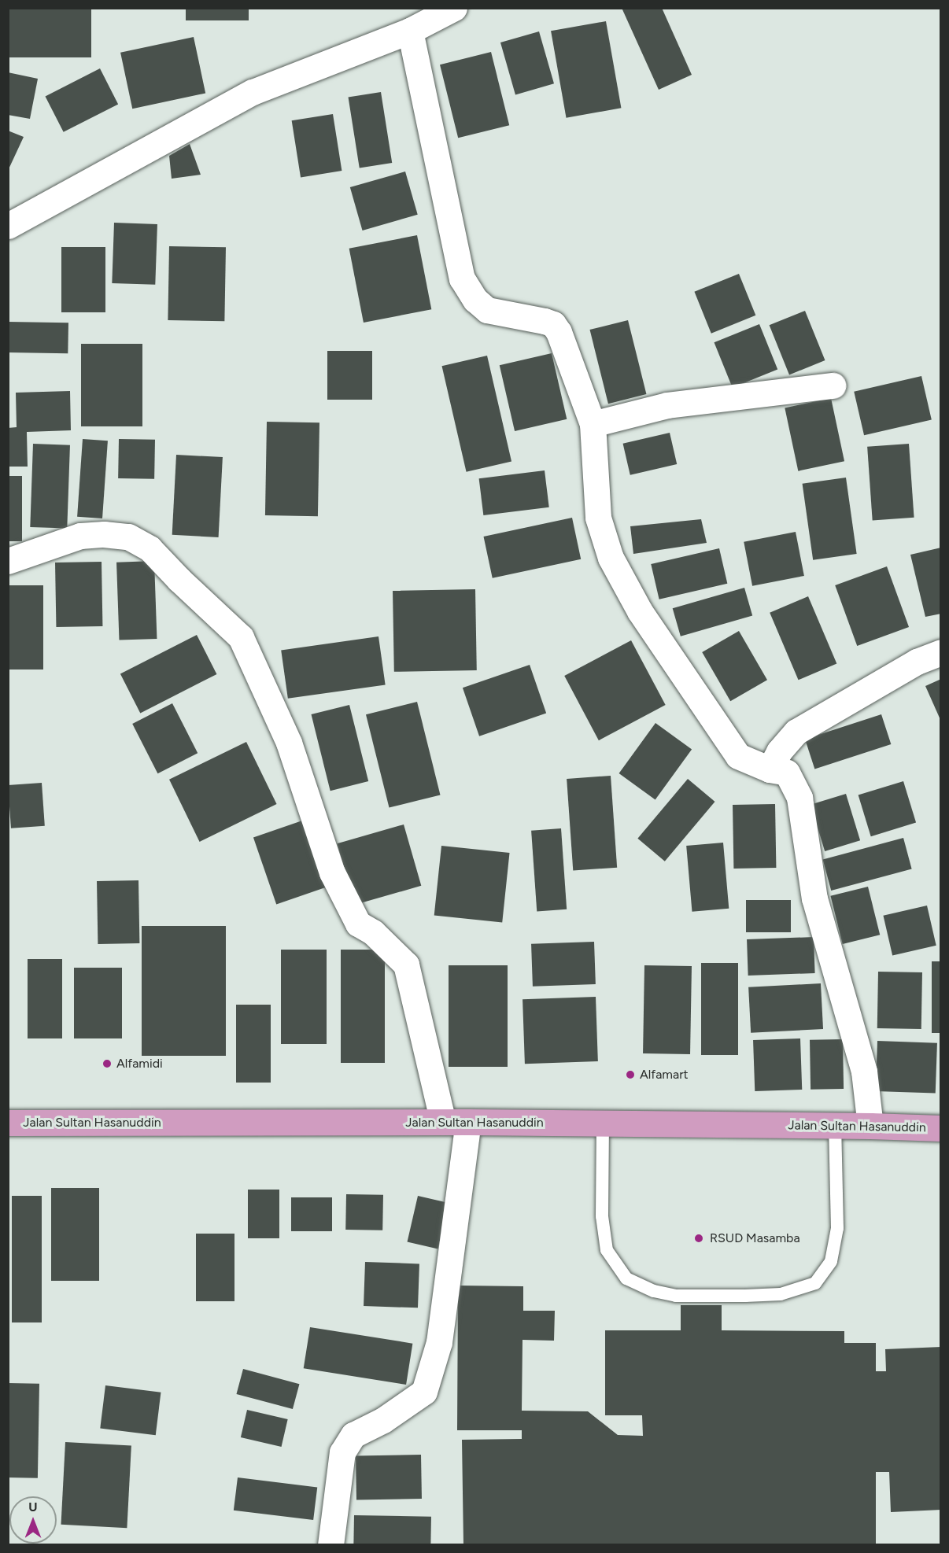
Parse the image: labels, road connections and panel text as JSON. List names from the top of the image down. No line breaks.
{"streets":{"highway":["Jalan Sultan Hasanuddin"]},"places":["Alfamidi","Alfamart","RSUD Masamba"],"north":"top"}
